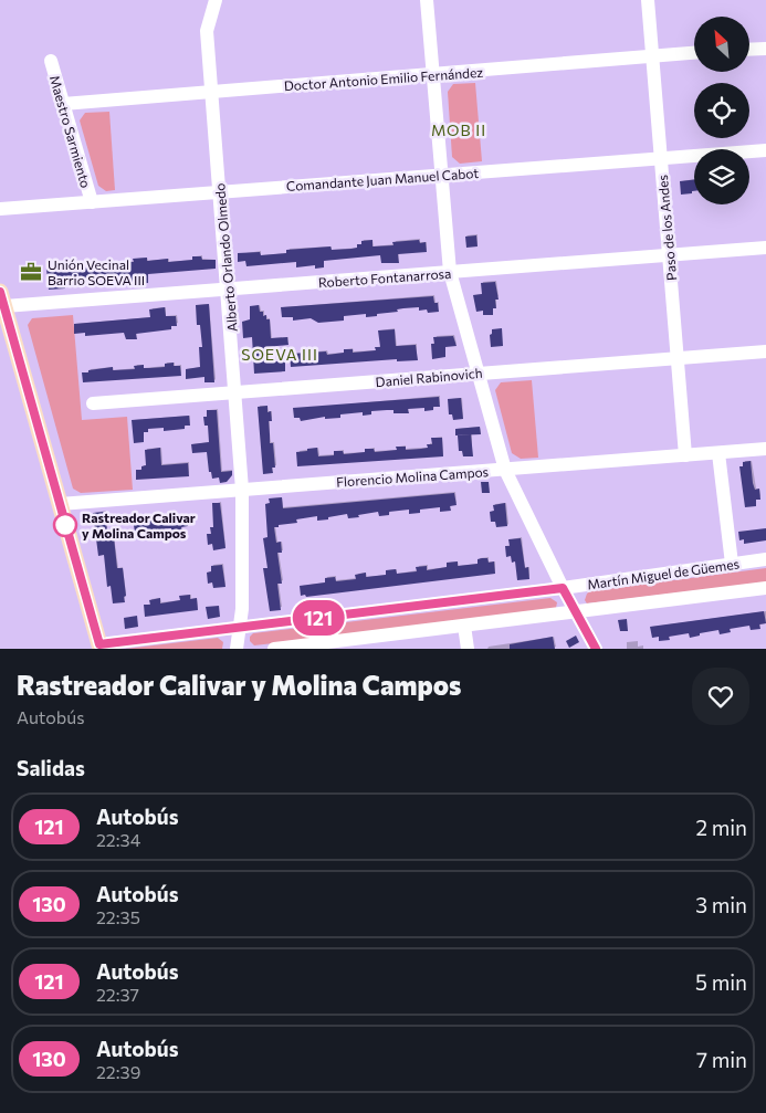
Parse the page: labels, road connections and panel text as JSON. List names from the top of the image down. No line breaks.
{"streets":{"street":["Doctor Antonio Emilio Fernández","Maestro Sarmiento","Comandante Juan Manuel Cabot","Paso de los Andes","Alberto Orlando Olmedo","Roberto Fontanarrosa","Daniel Rabinovich","Florencio Molina Campos","Martín Miguel de Güemes"]},"crossings":[["Doctor Antonio Emilio Fernández","Maestro Sarmiento"],["Doctor Antonio Emilio Fernández","Paso de los Andes"],["Doctor Antonio Emilio Fernández","Alberto Orlando Olmedo"],["Maestro Sarmiento","Comandante Juan Manuel Cabot"],["Comandante Juan Manuel Cabot","Paso de los Andes"],["Comandante Juan Manuel Cabot","Alberto Orlando Olmedo"],["Paso de los Andes","Roberto Fontanarrosa"],["Paso de los Andes","Daniel Rabinovich"],["Paso de los Andes","Florencio Molina Campos"],["Alberto Orlando Olmedo","Roberto Fontanarrosa"],["Alberto Orlando Olmedo","Daniel Rabinovich"],["Alberto Orlando Olmedo","Florencio Molina Campos"],["Alberto Orlando Olmedo","Martín Miguel de Güemes"]],"districts":["MOB II","SOEVA III"],"places":{"office":["Unión Vecinal Barrio SOEVA III"],"other":["Rastreador Calivar y Molina Campos"]},"lines":["bus line 121"],"north":"top left","page":{"on_map":"121","heading":[["Rastreador Calivar y Molina Campos","Autobús"],"Salidas"],"list":[{"mark":"121","name":"Autobús","note":"22:34","value":"2 min"},{"mark":"130","name":"Autobús","note":"22:35","value":"3 min"},{"mark":"121","name":"Autobús","note":"22:37","value":"5 min"},{"mark":"130","name":"Autobús","note":"22:39","value":"7 min"}]}}
